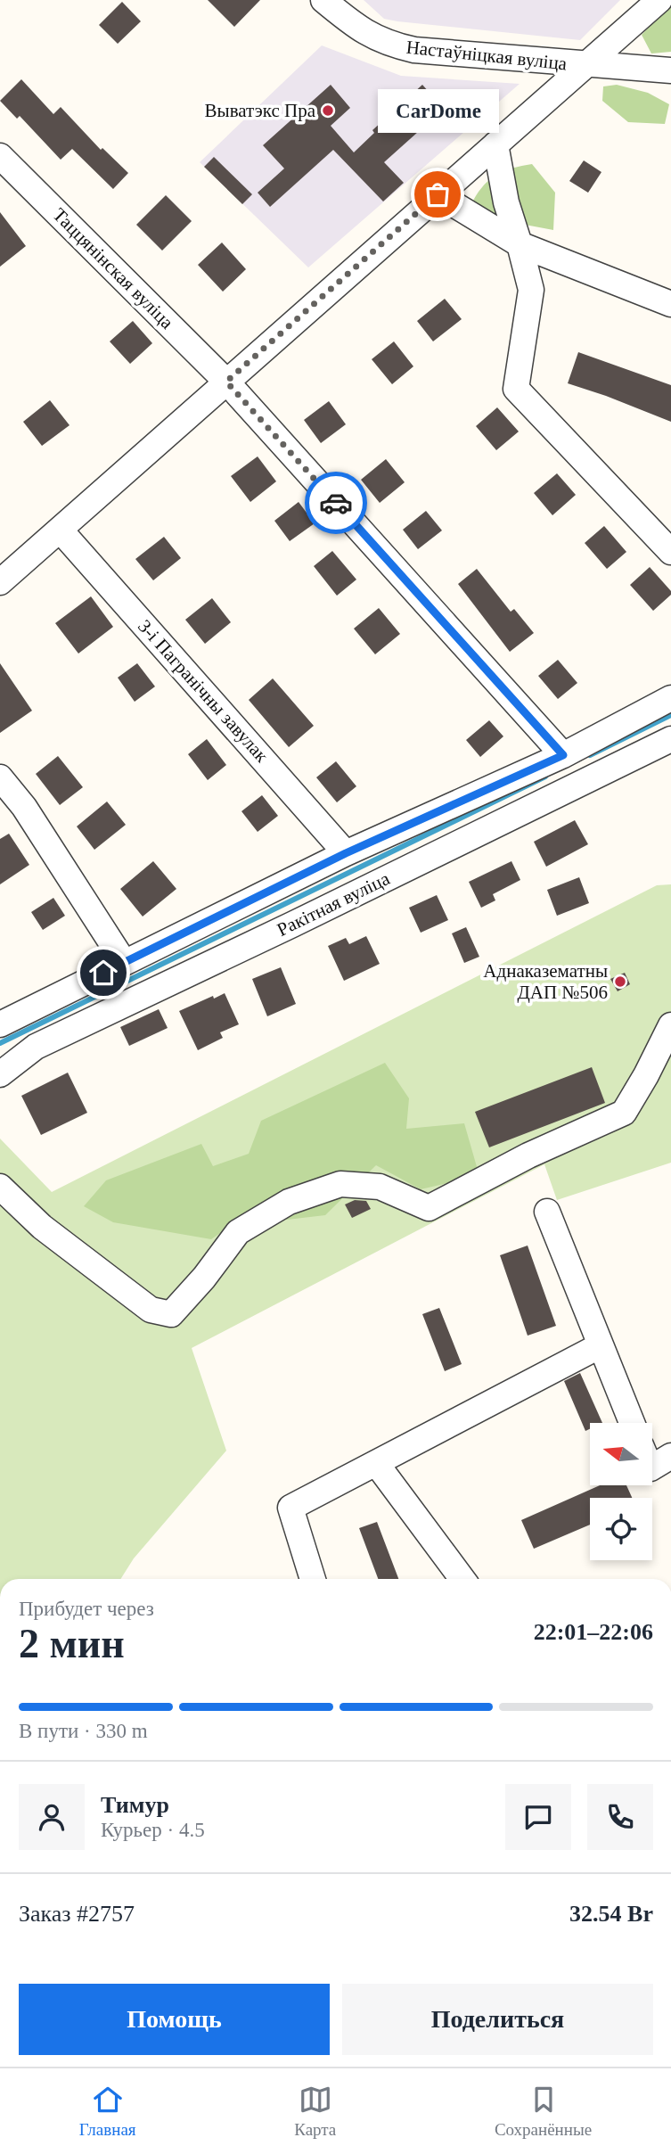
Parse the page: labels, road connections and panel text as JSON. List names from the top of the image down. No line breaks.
{"streets":{"street":["Настаўніцкая вуліца","Таццянінская вуліца","3-і Пагранічны завулак","Ракітная вуліца"]},"places":["Выватэкс Пра","CarDome","Аднаказематны ДАП №506"],"north":"left","page":{"bubble":"CarDome","heading":["2 мин","Прибудет через","22:01–22:06"],"panel":["Тимур","Курьер · 4.5","Заказ #2757","32.54 Br"],"bar":"В пути · 330 m","buttons":["Помощь","Поделиться"],"tabs":["Главная","Карта","Сохранённые"]}}
